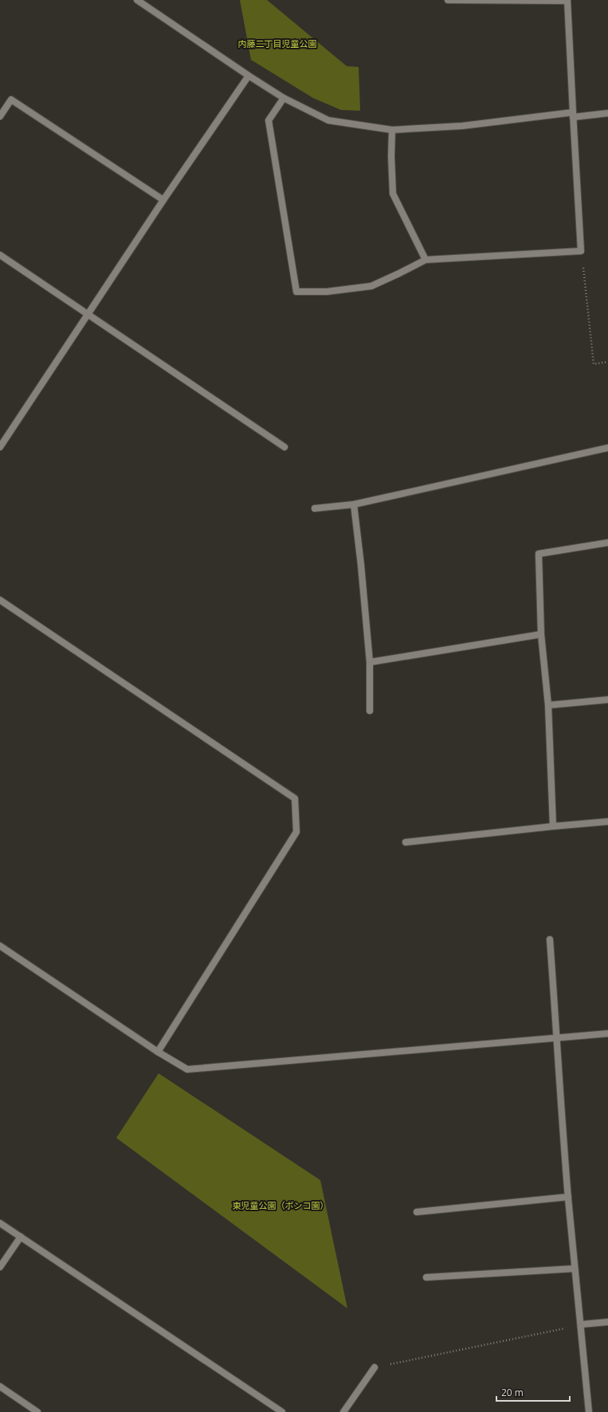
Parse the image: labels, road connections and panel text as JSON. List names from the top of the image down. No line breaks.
{"parks":["内藤二丁目児童公園","東児童公園（ボンコ園）"],"scale_bar":"20 m"}
